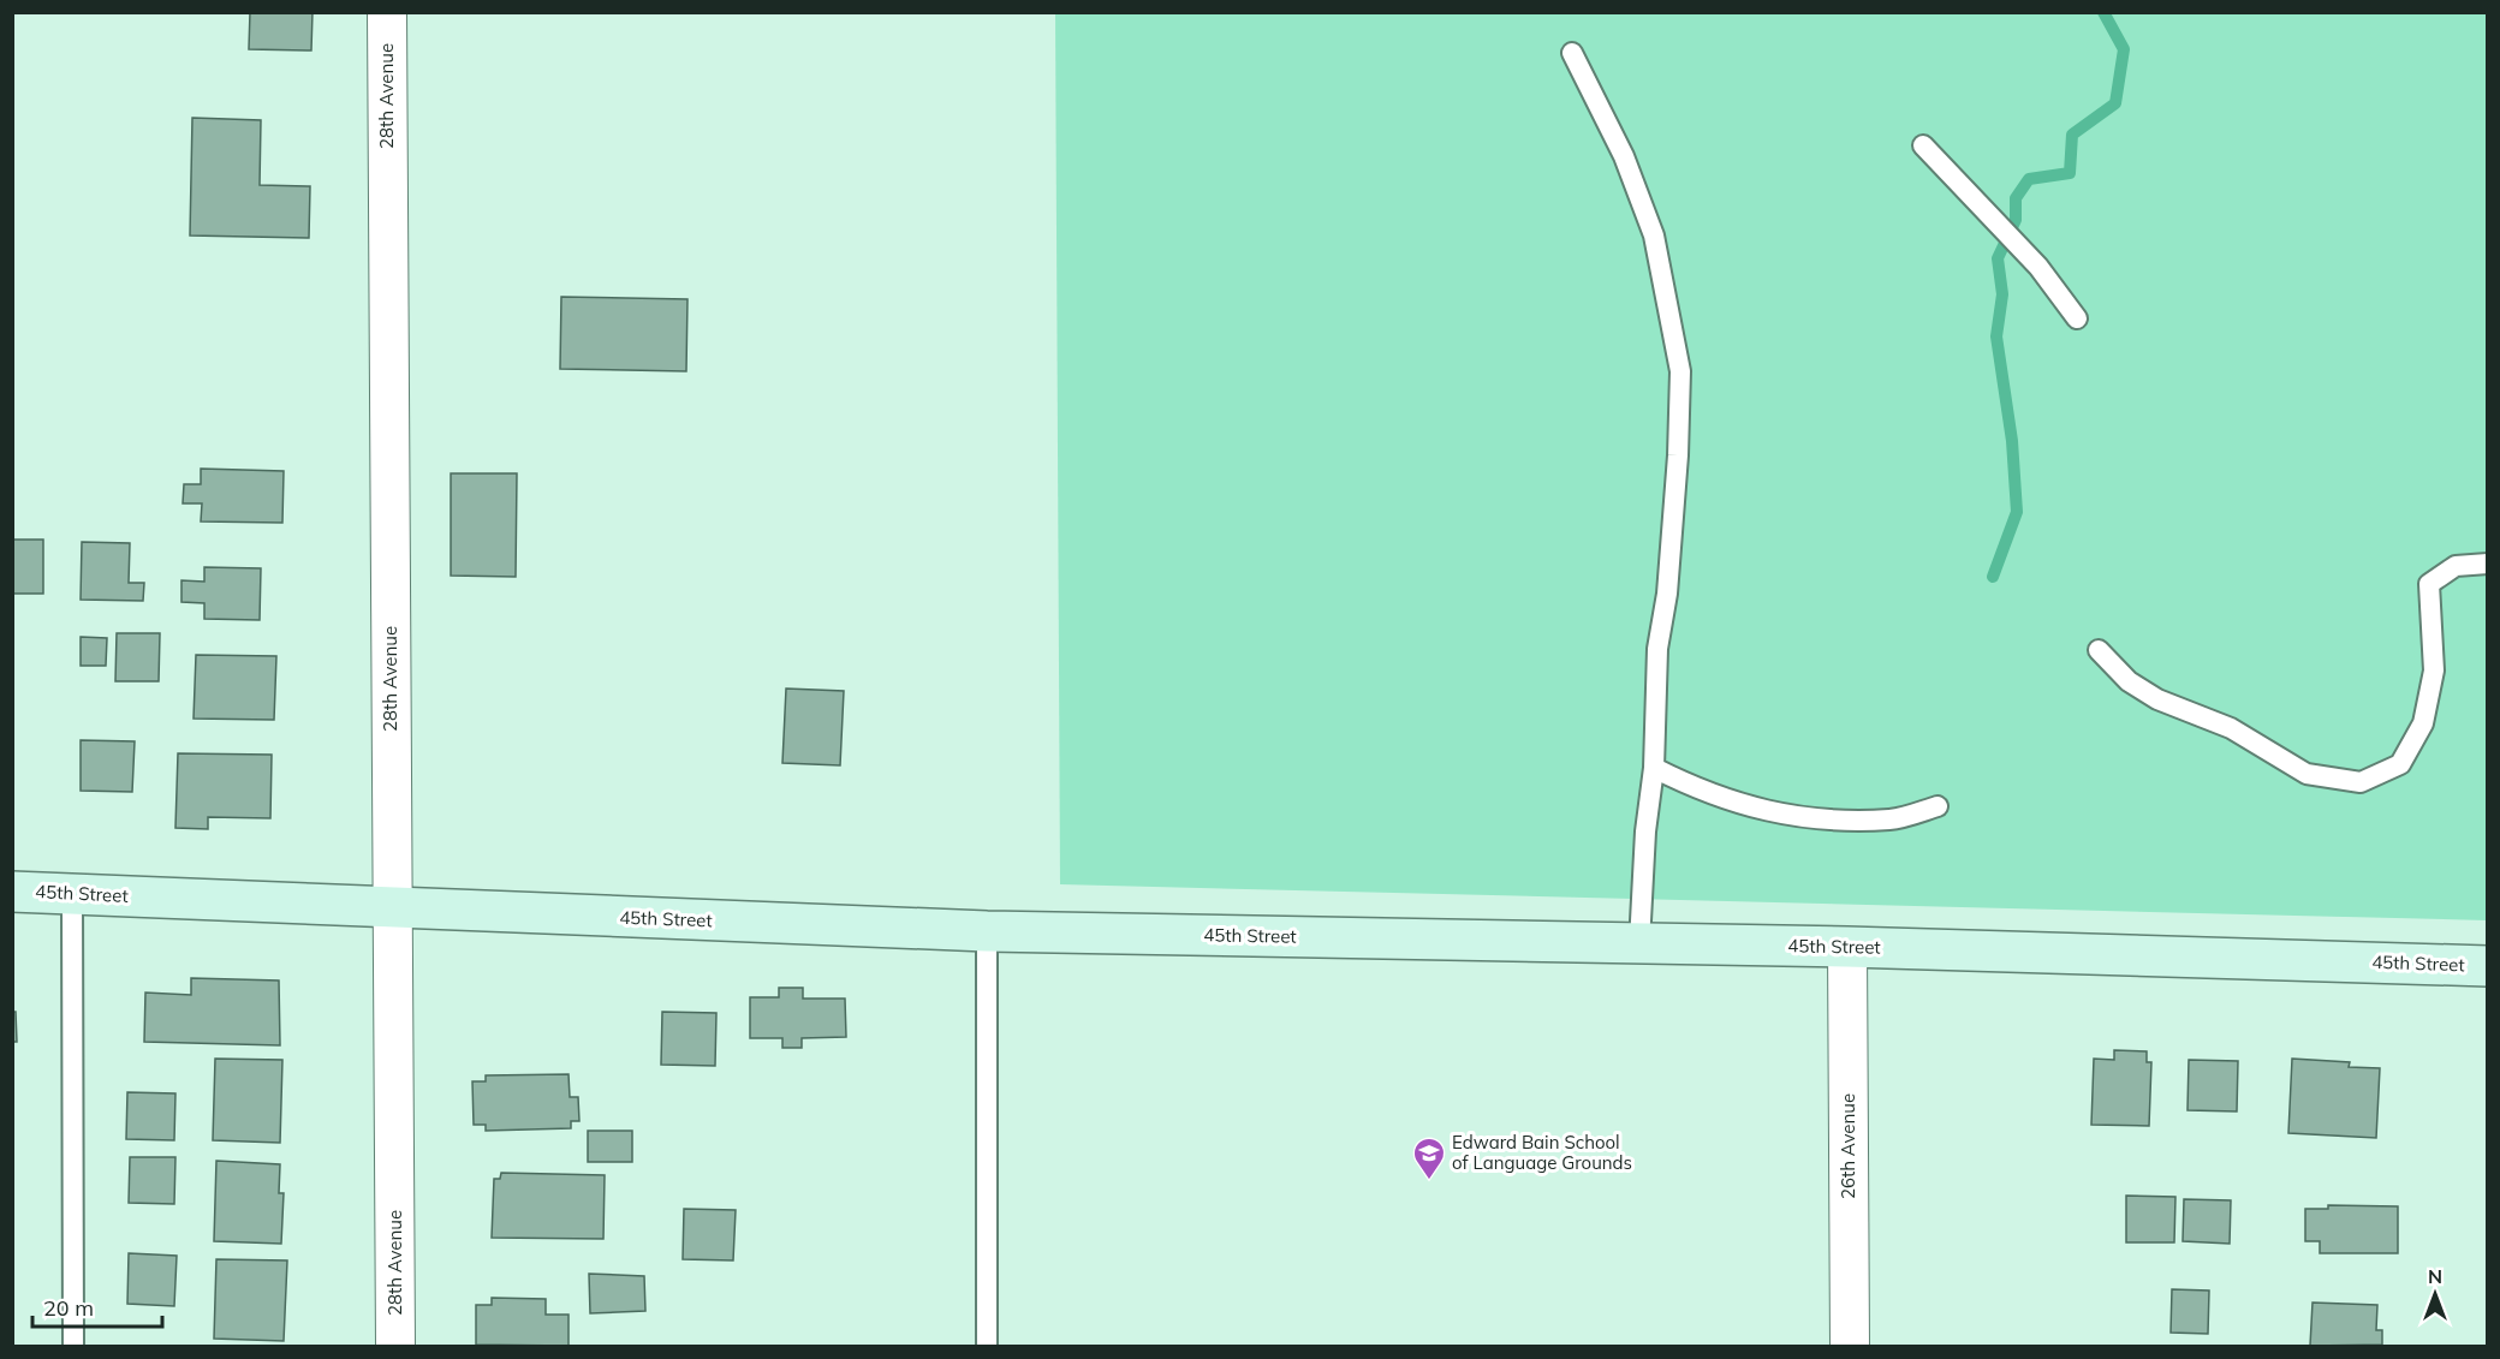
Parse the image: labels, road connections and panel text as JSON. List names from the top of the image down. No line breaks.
{"streets":{"street":["28th Avenue","45th Street","26th Avenue"]},"crossings":[["28th Avenue","45th Street"],["45th Street","26th Avenue"]],"places":{"school or university":["Edward Bain School of Language Grounds"]},"scale_bar":"20 m","north":"top"}
